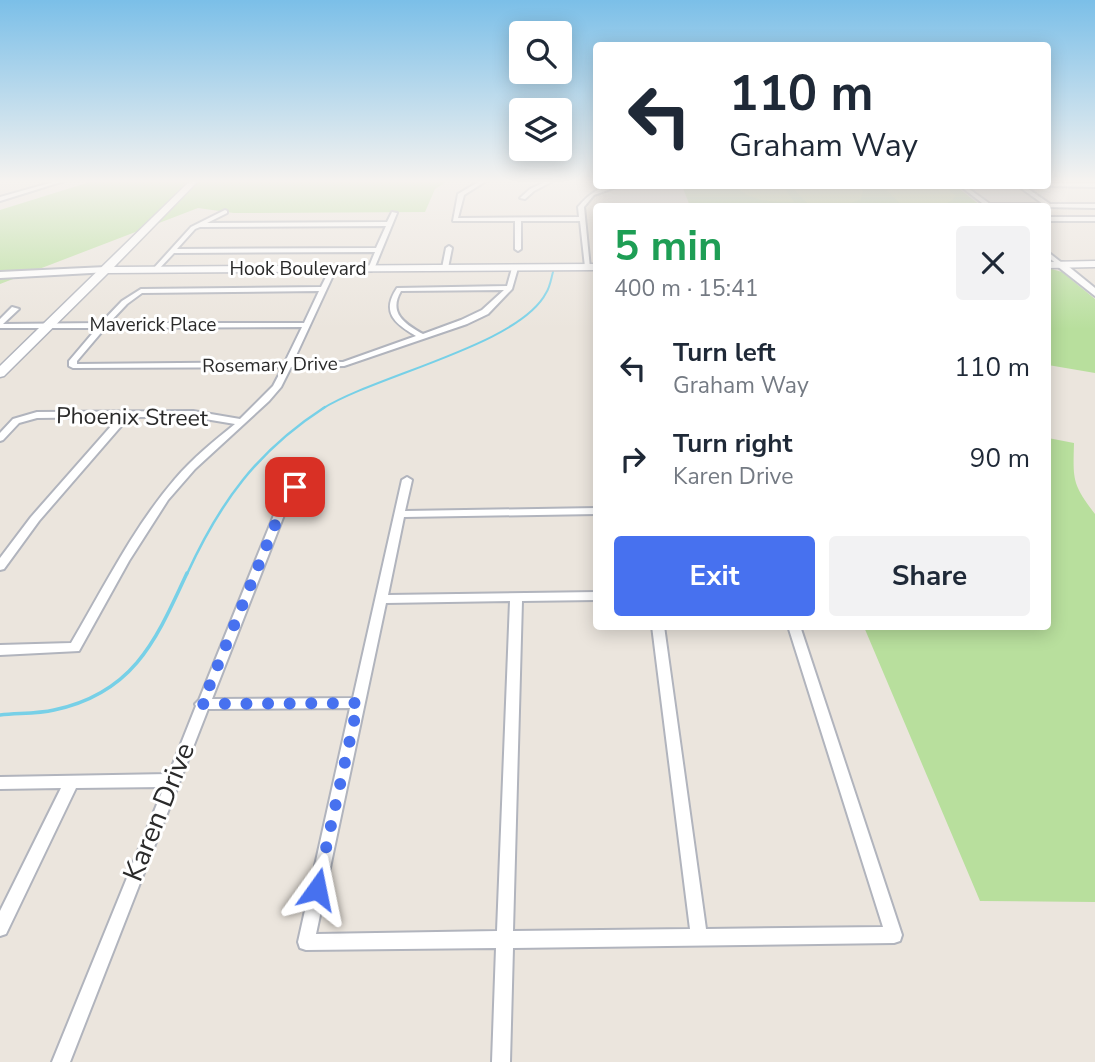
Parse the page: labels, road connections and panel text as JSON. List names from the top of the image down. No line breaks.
{"streets":{"main road":["Hook Boulevard"],"street":["Maverick Place","Rosemary Drive","Phoenix Street","Karen Drive"]},"crossings":[["Maverick Place","Rosemary Drive"]],"page":{"turn":["110 m","Graham Way"],"heading":["5 min","400 m · 15:41"],"list":[{"name":"Turn left","note":"Graham Way","value":"110 m"},{"name":"Turn right","note":"Karen Drive","value":"90 m"}],"buttons":["Exit","Share"]}}
